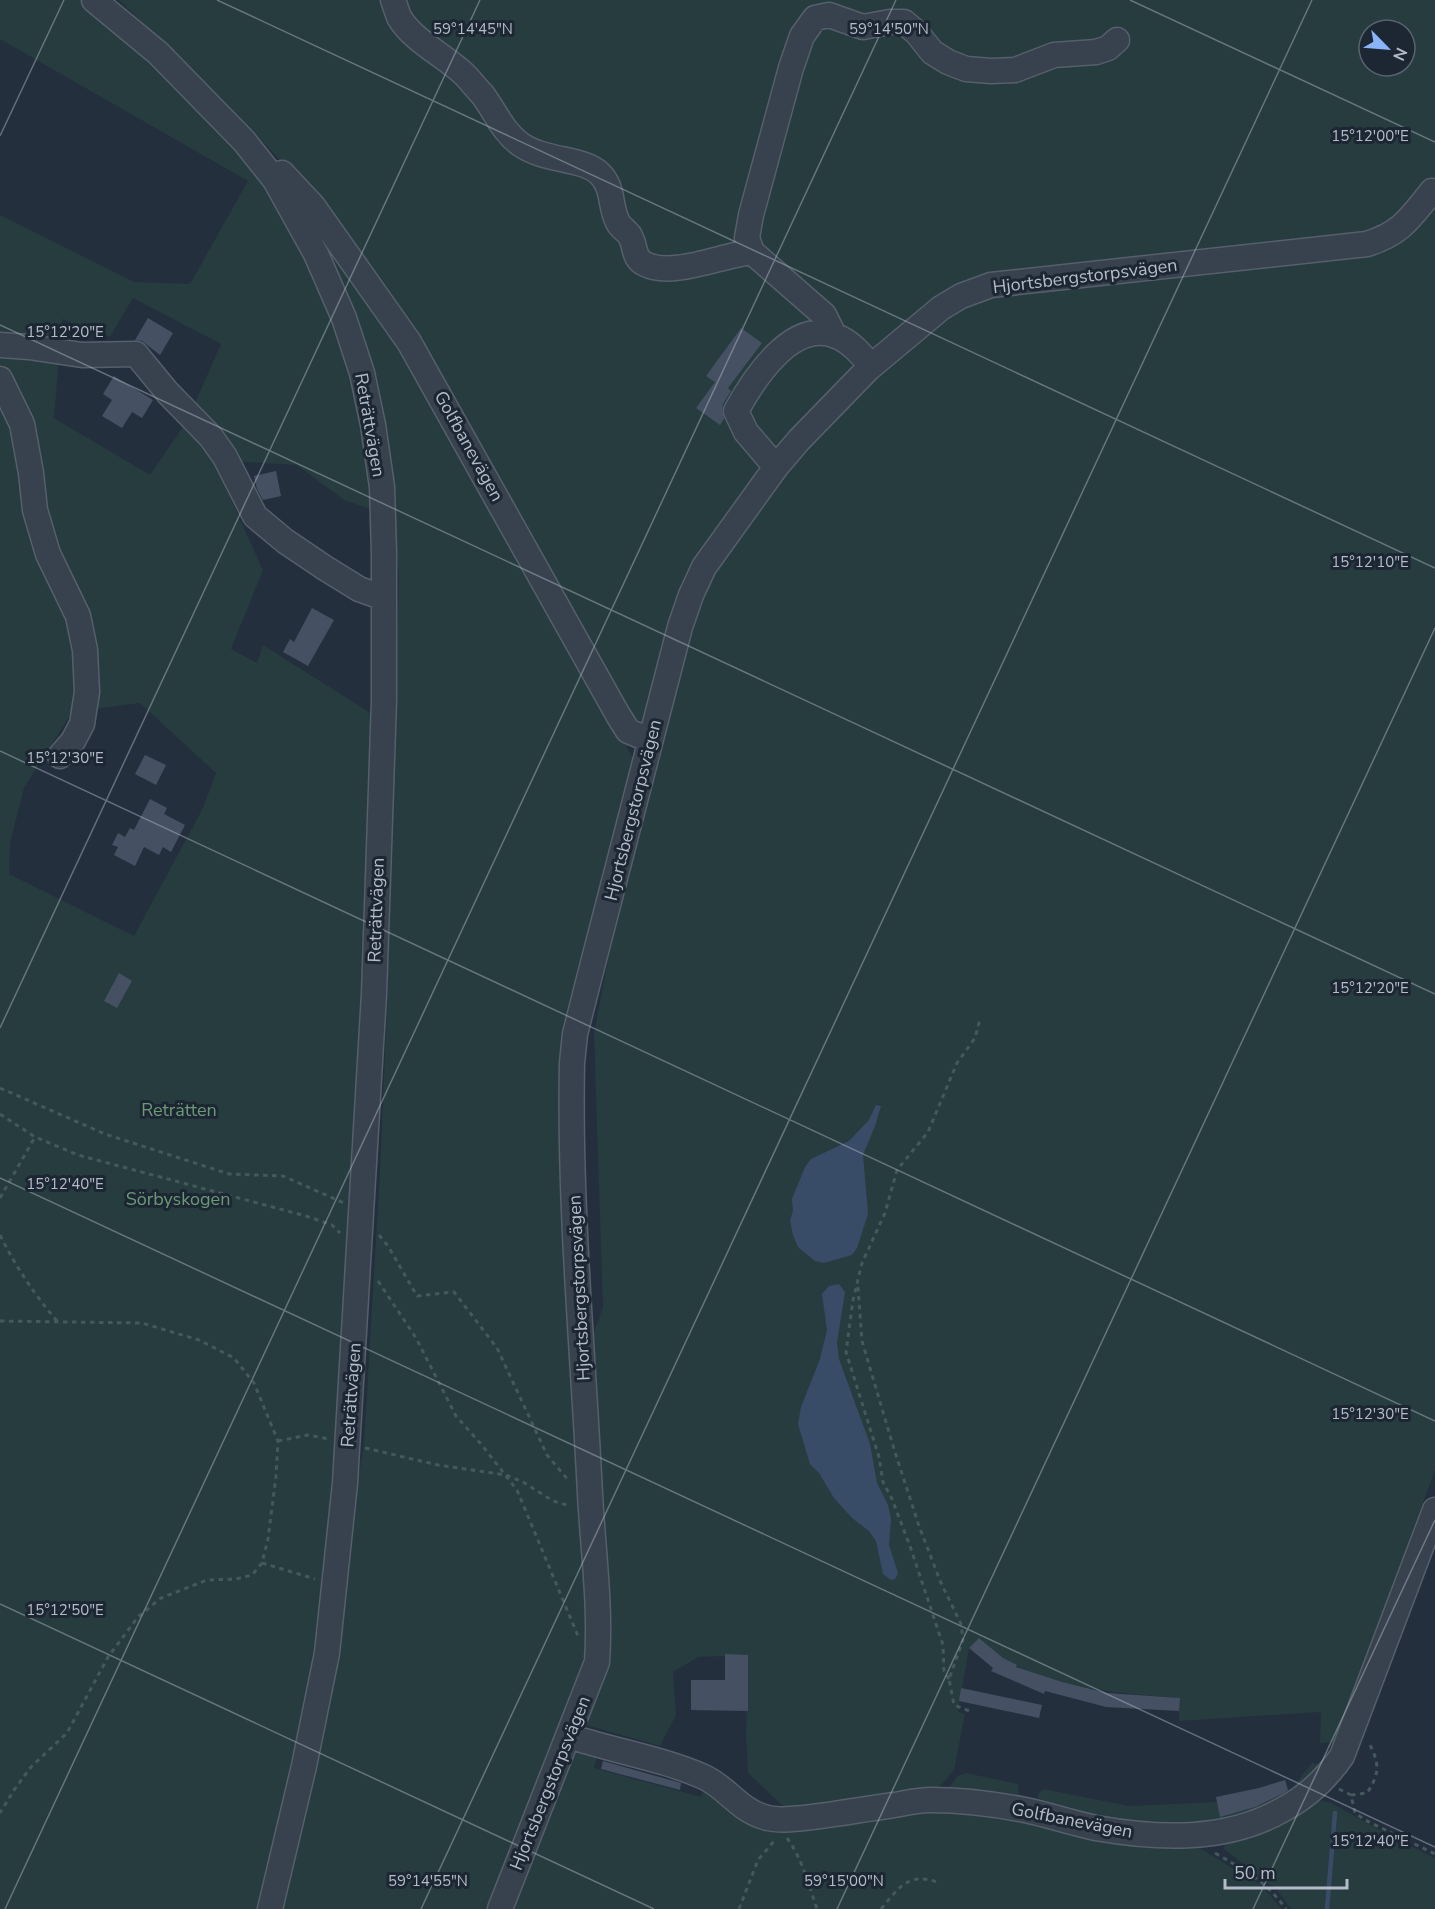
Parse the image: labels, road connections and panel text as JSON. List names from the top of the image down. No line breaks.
{"streets":{"street":["Hjortsbergstorpsvägen","Reträttvägen","Golfbanevägen"]},"crossings":[["Hjortsbergstorpsvägen","Golfbanevägen"],["Reträttvägen","Golfbanevägen"]],"parks":["Reträtten","Sörbyskogen"],"scale_bar":"50 m","north":"bottom right","coordinates":["59°14'45\"N","59°14'50\"N","15°12'00\"E","15°12'20\"E","15°12'10\"E","15°12'30\"E","15°12'40\"E","15°12'50\"E","59°14'55\"N","59°15'00\"N"]}
